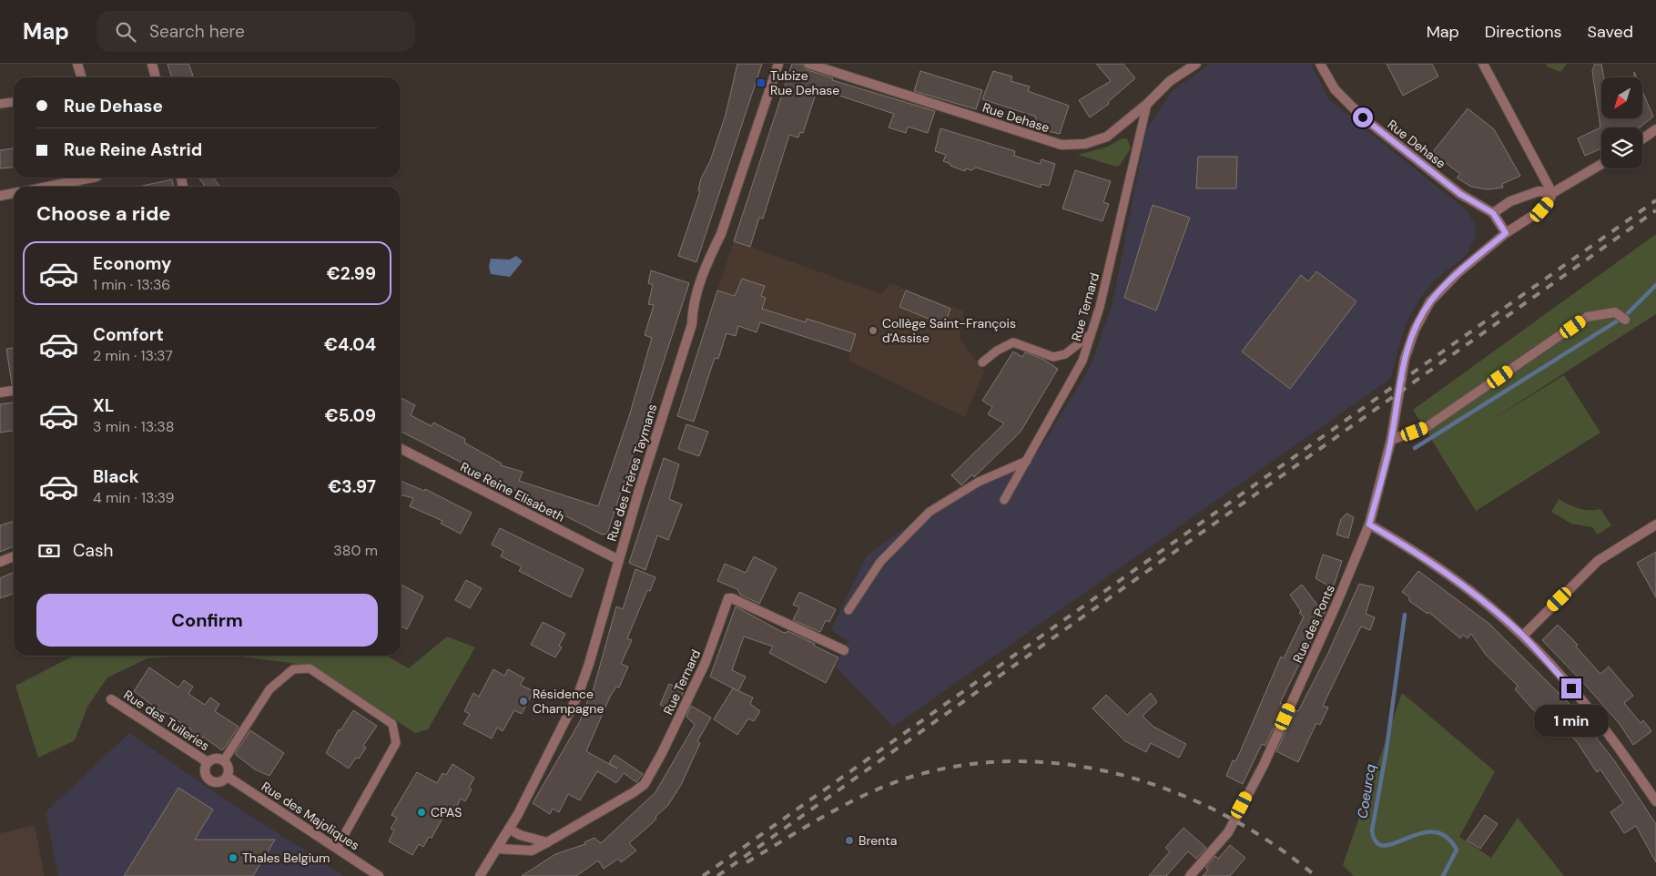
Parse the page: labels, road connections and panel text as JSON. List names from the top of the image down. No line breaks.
{"streets":{"street":["Rue Dehase","Rue Ternard","Rue des Frères Taymans","Rue Reine Elisabeth","Rue des Ponts","Rue des Tuileries","Rue des Majoliques"]},"crossings":[["Rue Dehase","Rue Ternard"],["Rue Dehase","Rue des Ponts"],["Rue Ternard","Rue des Frères Taymans"],["Rue des Frères Taymans","Rue Reine Elisabeth"],["Rue des Tuileries","Rue des Majoliques"]],"water":["Coeurcq"],"places":{"transit":["Tubize Rue Dehase"],"other":["Collège Saint-François d'Assise","Résidence Champagne","CPAS","Brenta","Thales Belgium"]},"north":"bottom left","page":{"header":"Map","search":"Search here","nav":["Map","Directions","Saved"],"banner":["Rue Dehase","Rue Reine Astrid"],"heading":"Choose a ride","list":[{"name":"Economy","note":"1 min · 13:36","value":"€2.99"},{"name":"Comfort","note":"2 min · 13:37","value":"€4.04"},{"name":"XL","note":"3 min · 13:38","value":"€5.09"},{"name":"Black","note":"4 min · 13:39","value":"€3.97"}],"pay":["Cash","380 m"],"buttons":"Confirm","bubble":"1 min"}}
